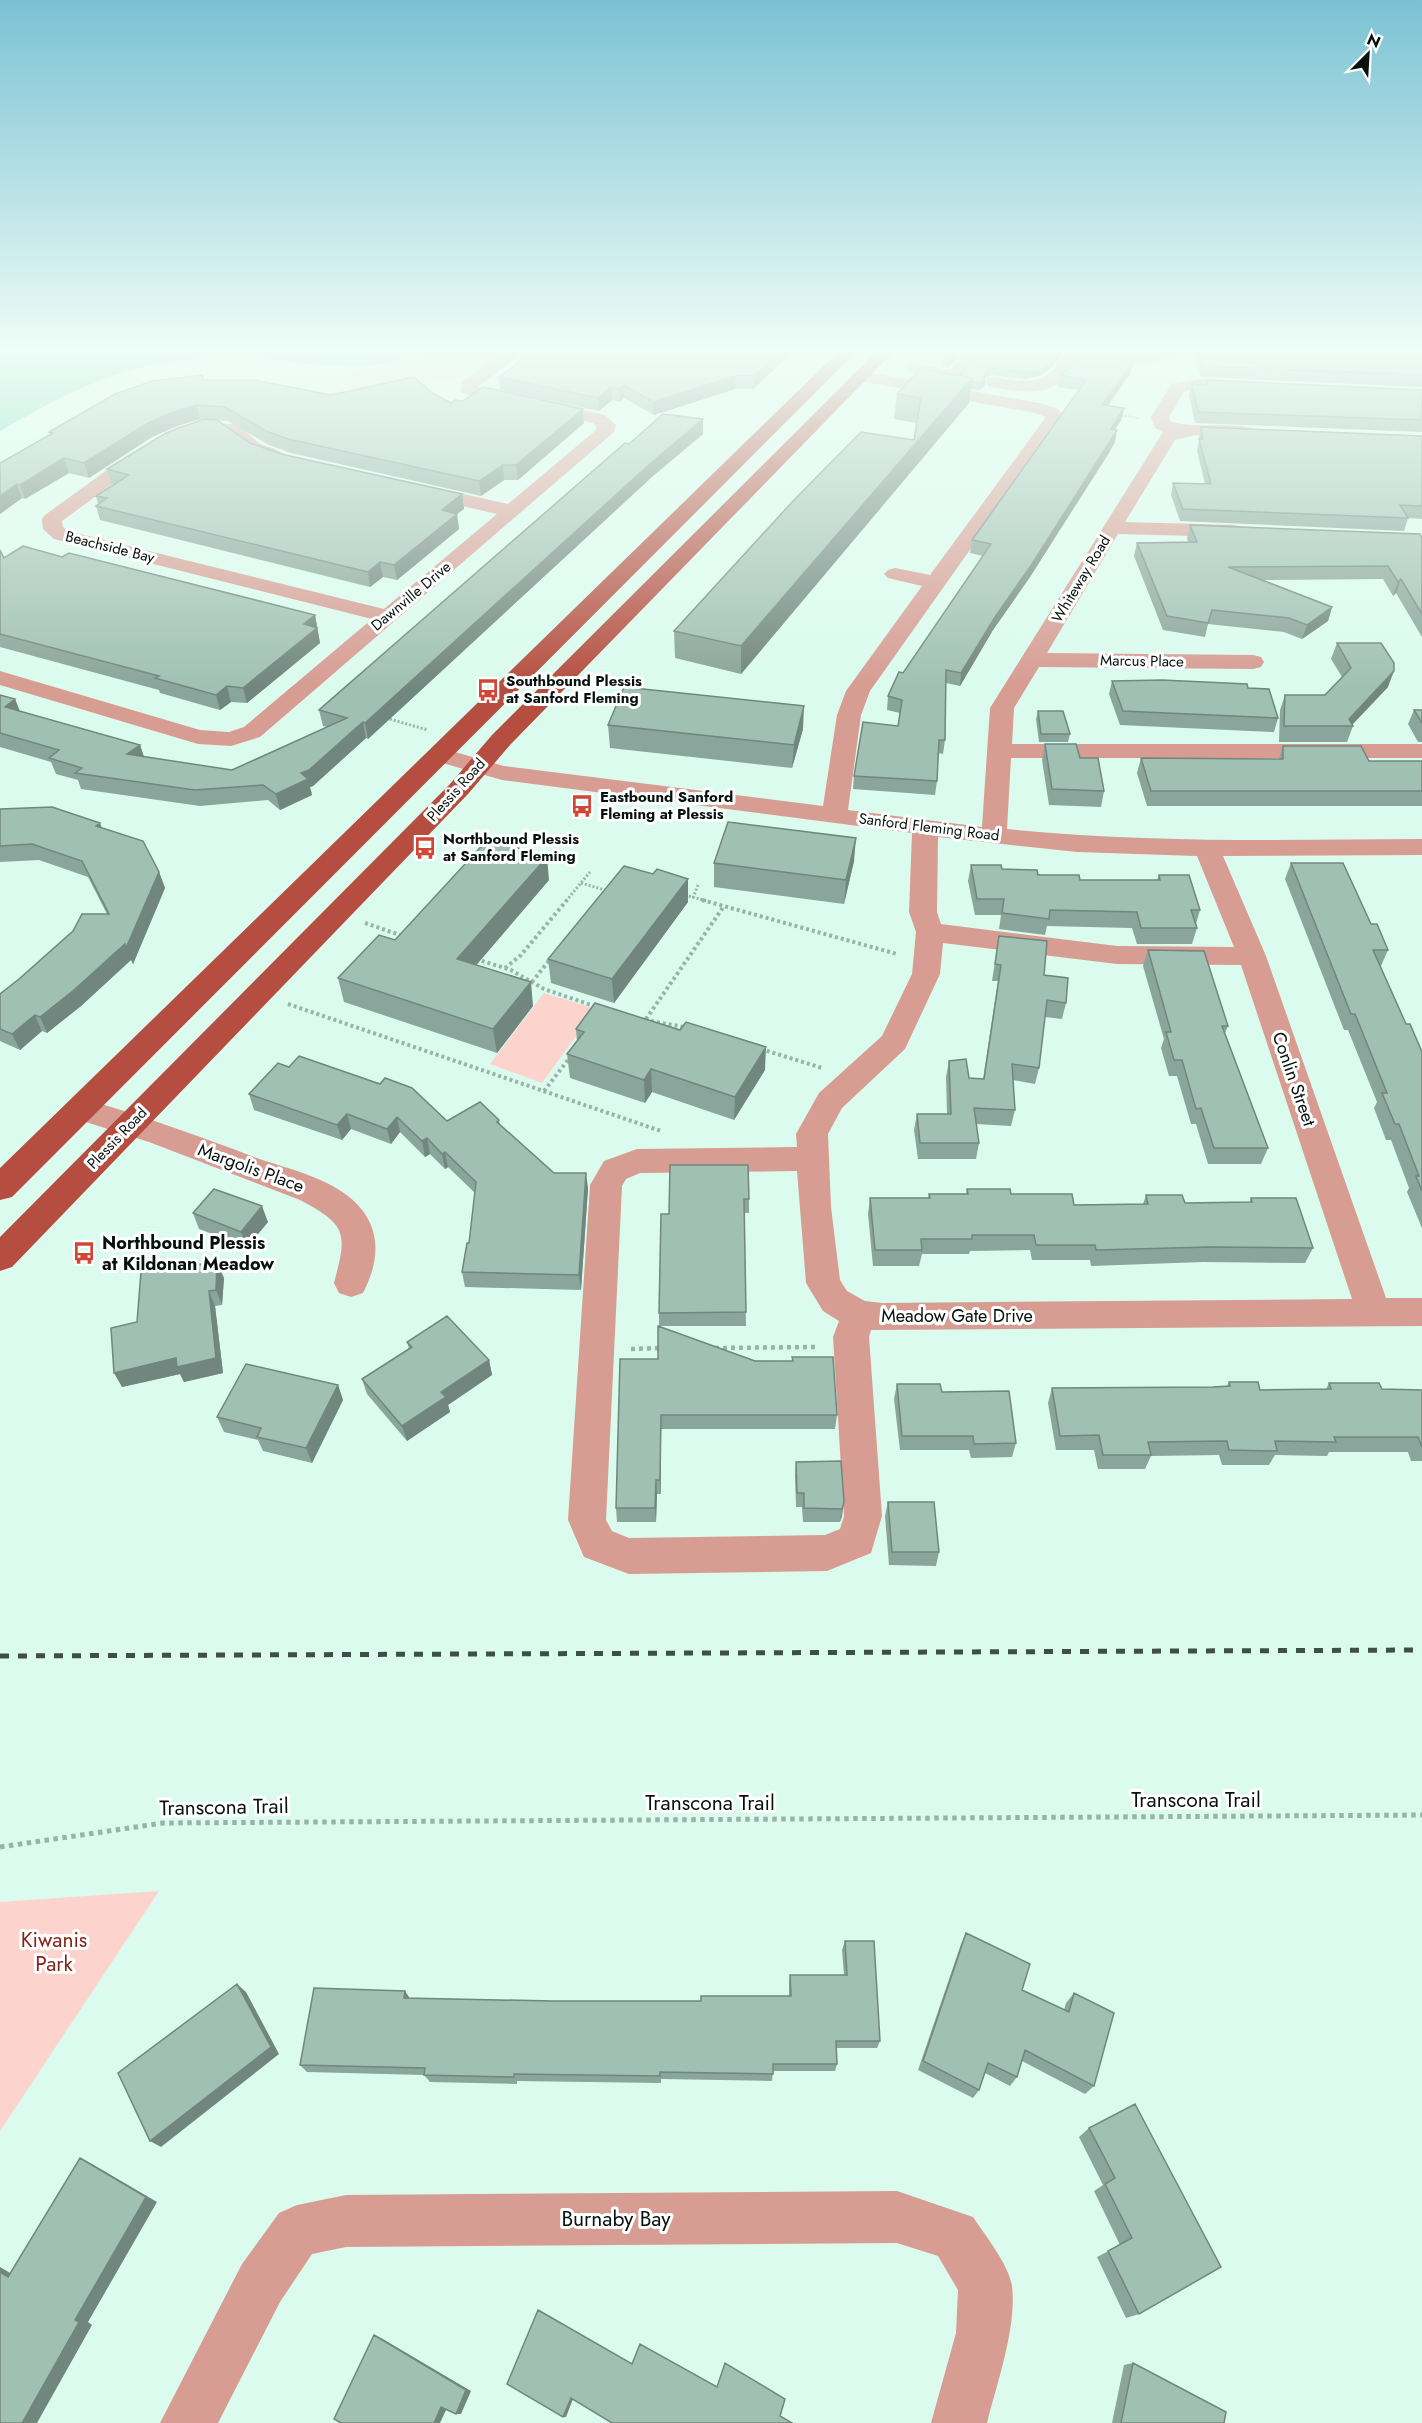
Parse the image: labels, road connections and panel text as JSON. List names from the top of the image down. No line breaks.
{"streets":{"main road":["Plessis Road"],"street":["Beachside Bay","Whiteway Road","Dawnville Drive","Marcus Place","Sanford Fleming Road","Conlin Street","Margolis Place","Meadow Gate Drive","Burnaby Bay"],"path":["Transcona Trail"]},"crossings":[["Beachside Bay","Dawnville Drive"],["Whiteway Road","Marcus Place"],["Whiteway Road","Sanford Fleming Road"],["Plessis Road","Sanford Fleming Road"],["Plessis Road","Margolis Place"],["Sanford Fleming Road","Conlin Street"],["Conlin Street","Meadow Gate Drive"]],"parks":["Kiwanis Park"],"places":{"bus stop":["Southbound Plessis at Sanford Fleming","Eastbound Sanford Fleming at Plessis","Northbound Plessis at Sanford Fleming","Northbound Plessis at Kildonan Meadow"]},"north":"top right"}
